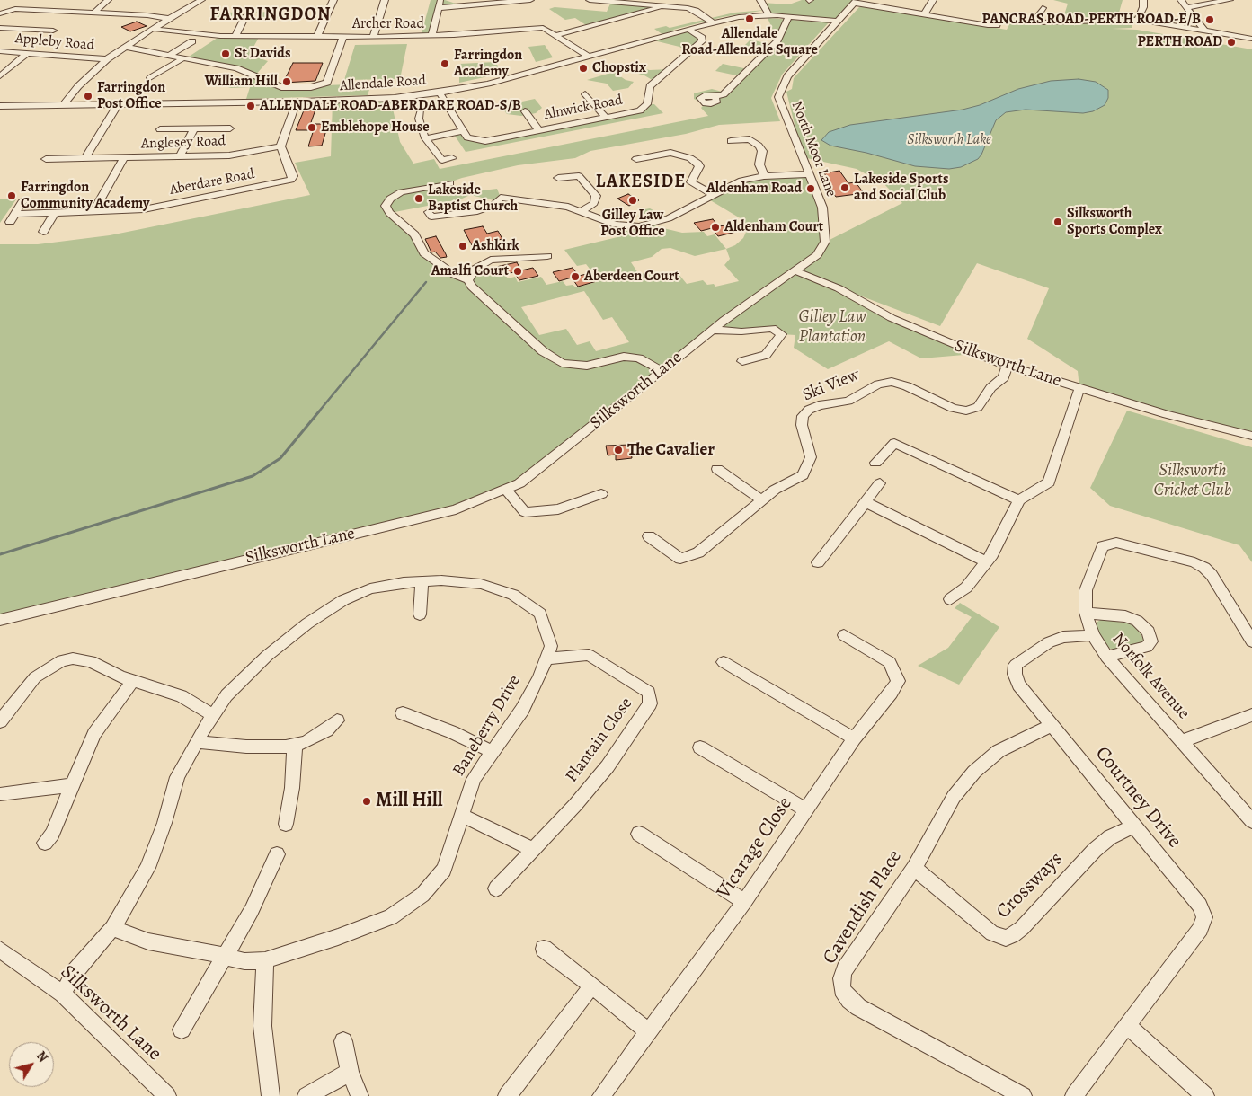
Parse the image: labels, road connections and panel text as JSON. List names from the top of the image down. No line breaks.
{"streets":{"street":["Archer Road","Appleby Road","Allendale Road","Alnwick Road","Anglesey Road","North Moor Lane","Aberdare Road","Silksworth Lane","Ski View","Norfolk Avenue","Baneberry Drive","Plantain Close","Courtney Drive","Vicarage Close","Crossways","Cavendish Place"]},"crossings":[["Archer Road","Allendale Road"],["Allendale Road","Alnwick Road"],["Allendale Road","North Moor Lane"],["Anglesey Road","Aberdare Road"],["North Moor Lane","Silksworth Lane"],["Silksworth Lane","Ski View"],["Silksworth Lane","Baneberry Drive"],["Norfolk Avenue","Courtney Drive"],["Baneberry Drive","Plantain Close"],["Courtney Drive","Crossways"],["Courtney Drive","Cavendish Place"],["Crossways","Cavendish Place"]],"districts":["FARRINGDON","LAKESIDE"],"water":["Silksworth Lake"],"parks":["Gilley Law Plantation","Silksworth Cricket Club"],"places":["Allendale Road-Allendale Square","PANCRAS ROAD-PERTH ROAD-E/B","PERTH ROAD","St Davids","Farringdon Academy","Chopstix","William Hill","Farringdon Post Office","ALLENDALE ROAD-ABERDARE ROAD-S/B","Emblehope House","Lakeside Sports and Social Club","Aldenham Road","Farringdon Community Academy","Lakeside Baptist Church","Gilley Law Post Office","Silksworth Sports Complex","Aldenham Court","Ashkirk","Amalfi Court","Aberdeen Court","The Cavalier","Mill Hill"],"north":"top right"}
